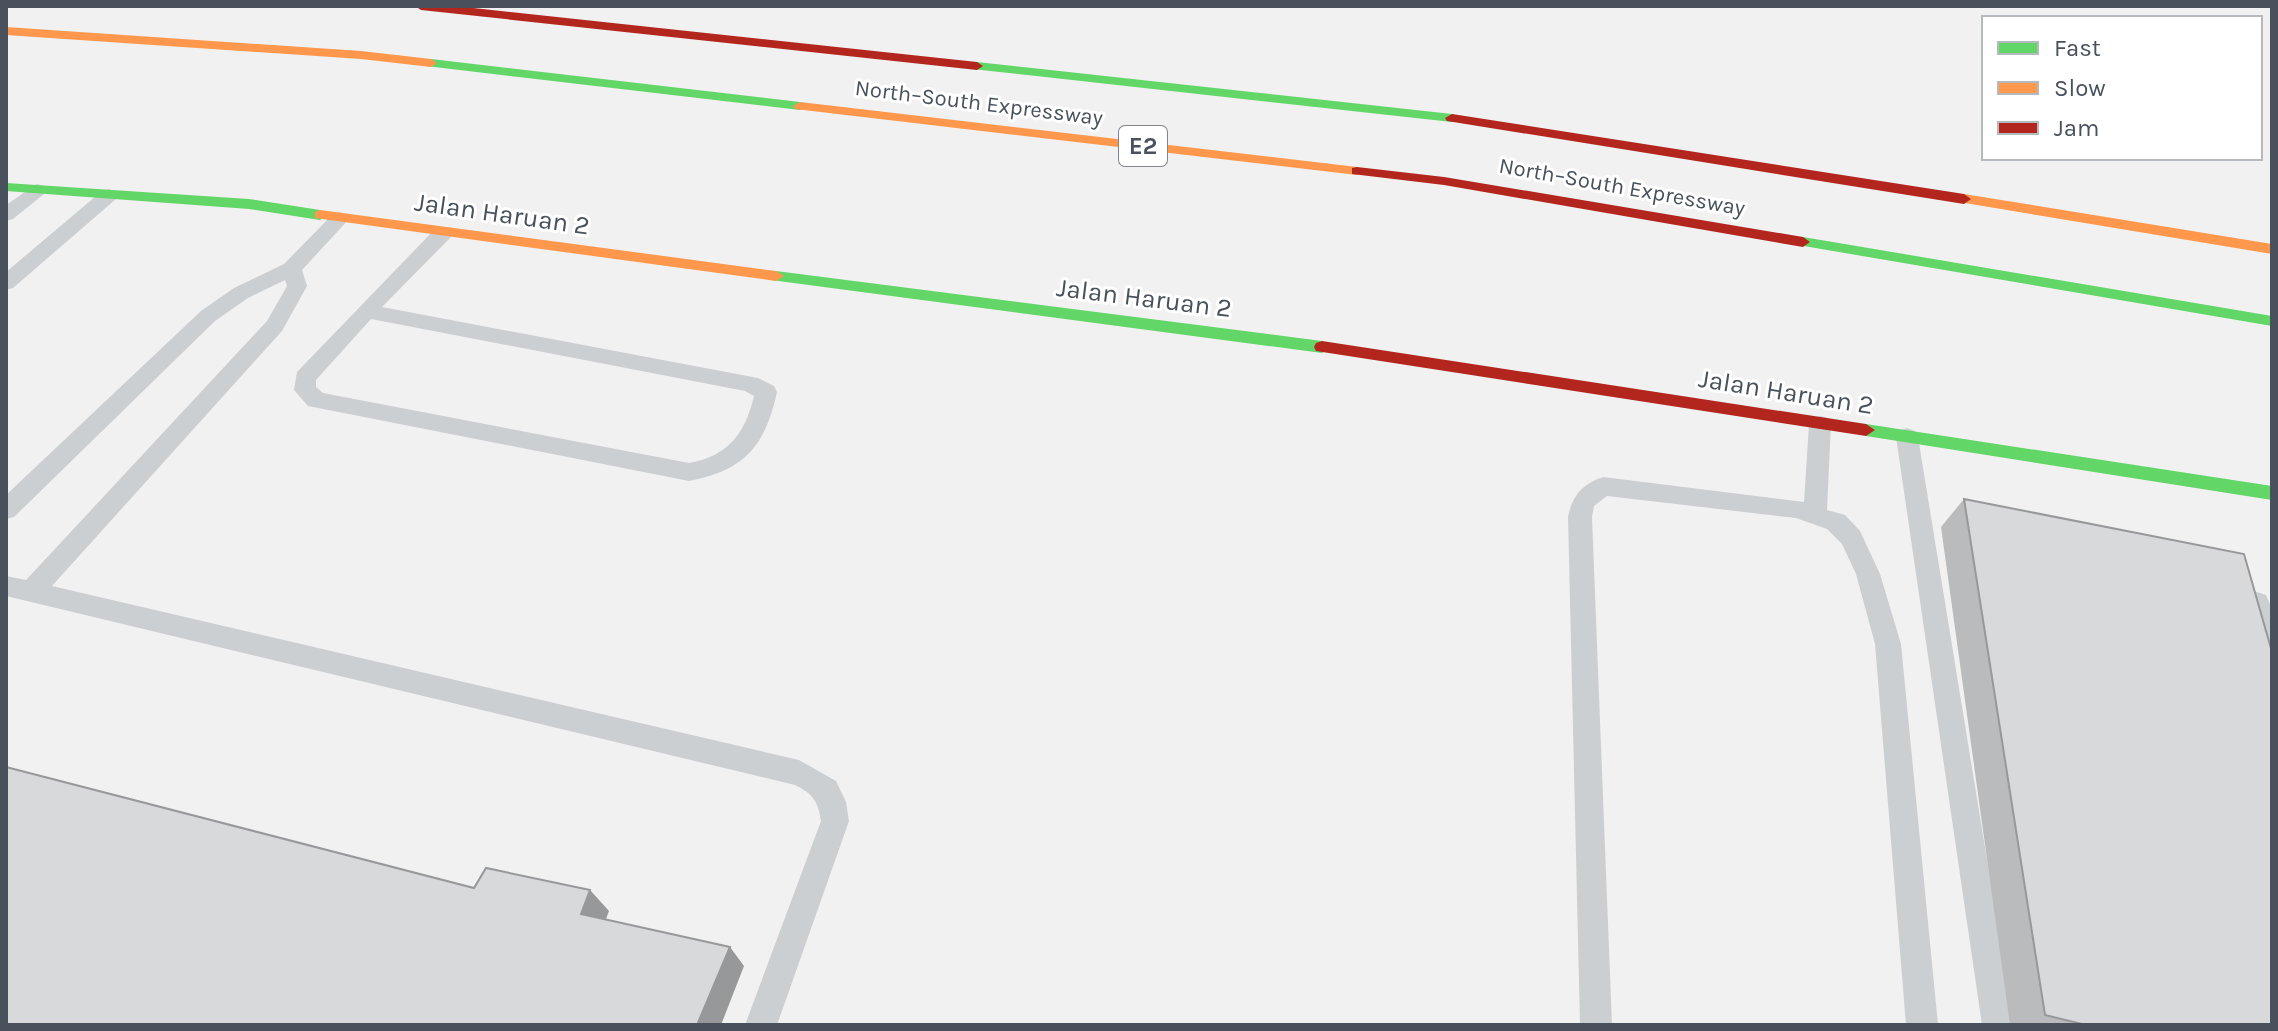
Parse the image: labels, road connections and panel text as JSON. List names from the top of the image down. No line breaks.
{"streets":{"main road":["North–South Expressway","E2","Jalan Haruan 2"]},"legend":["Fast","Slow","Jam"]}
